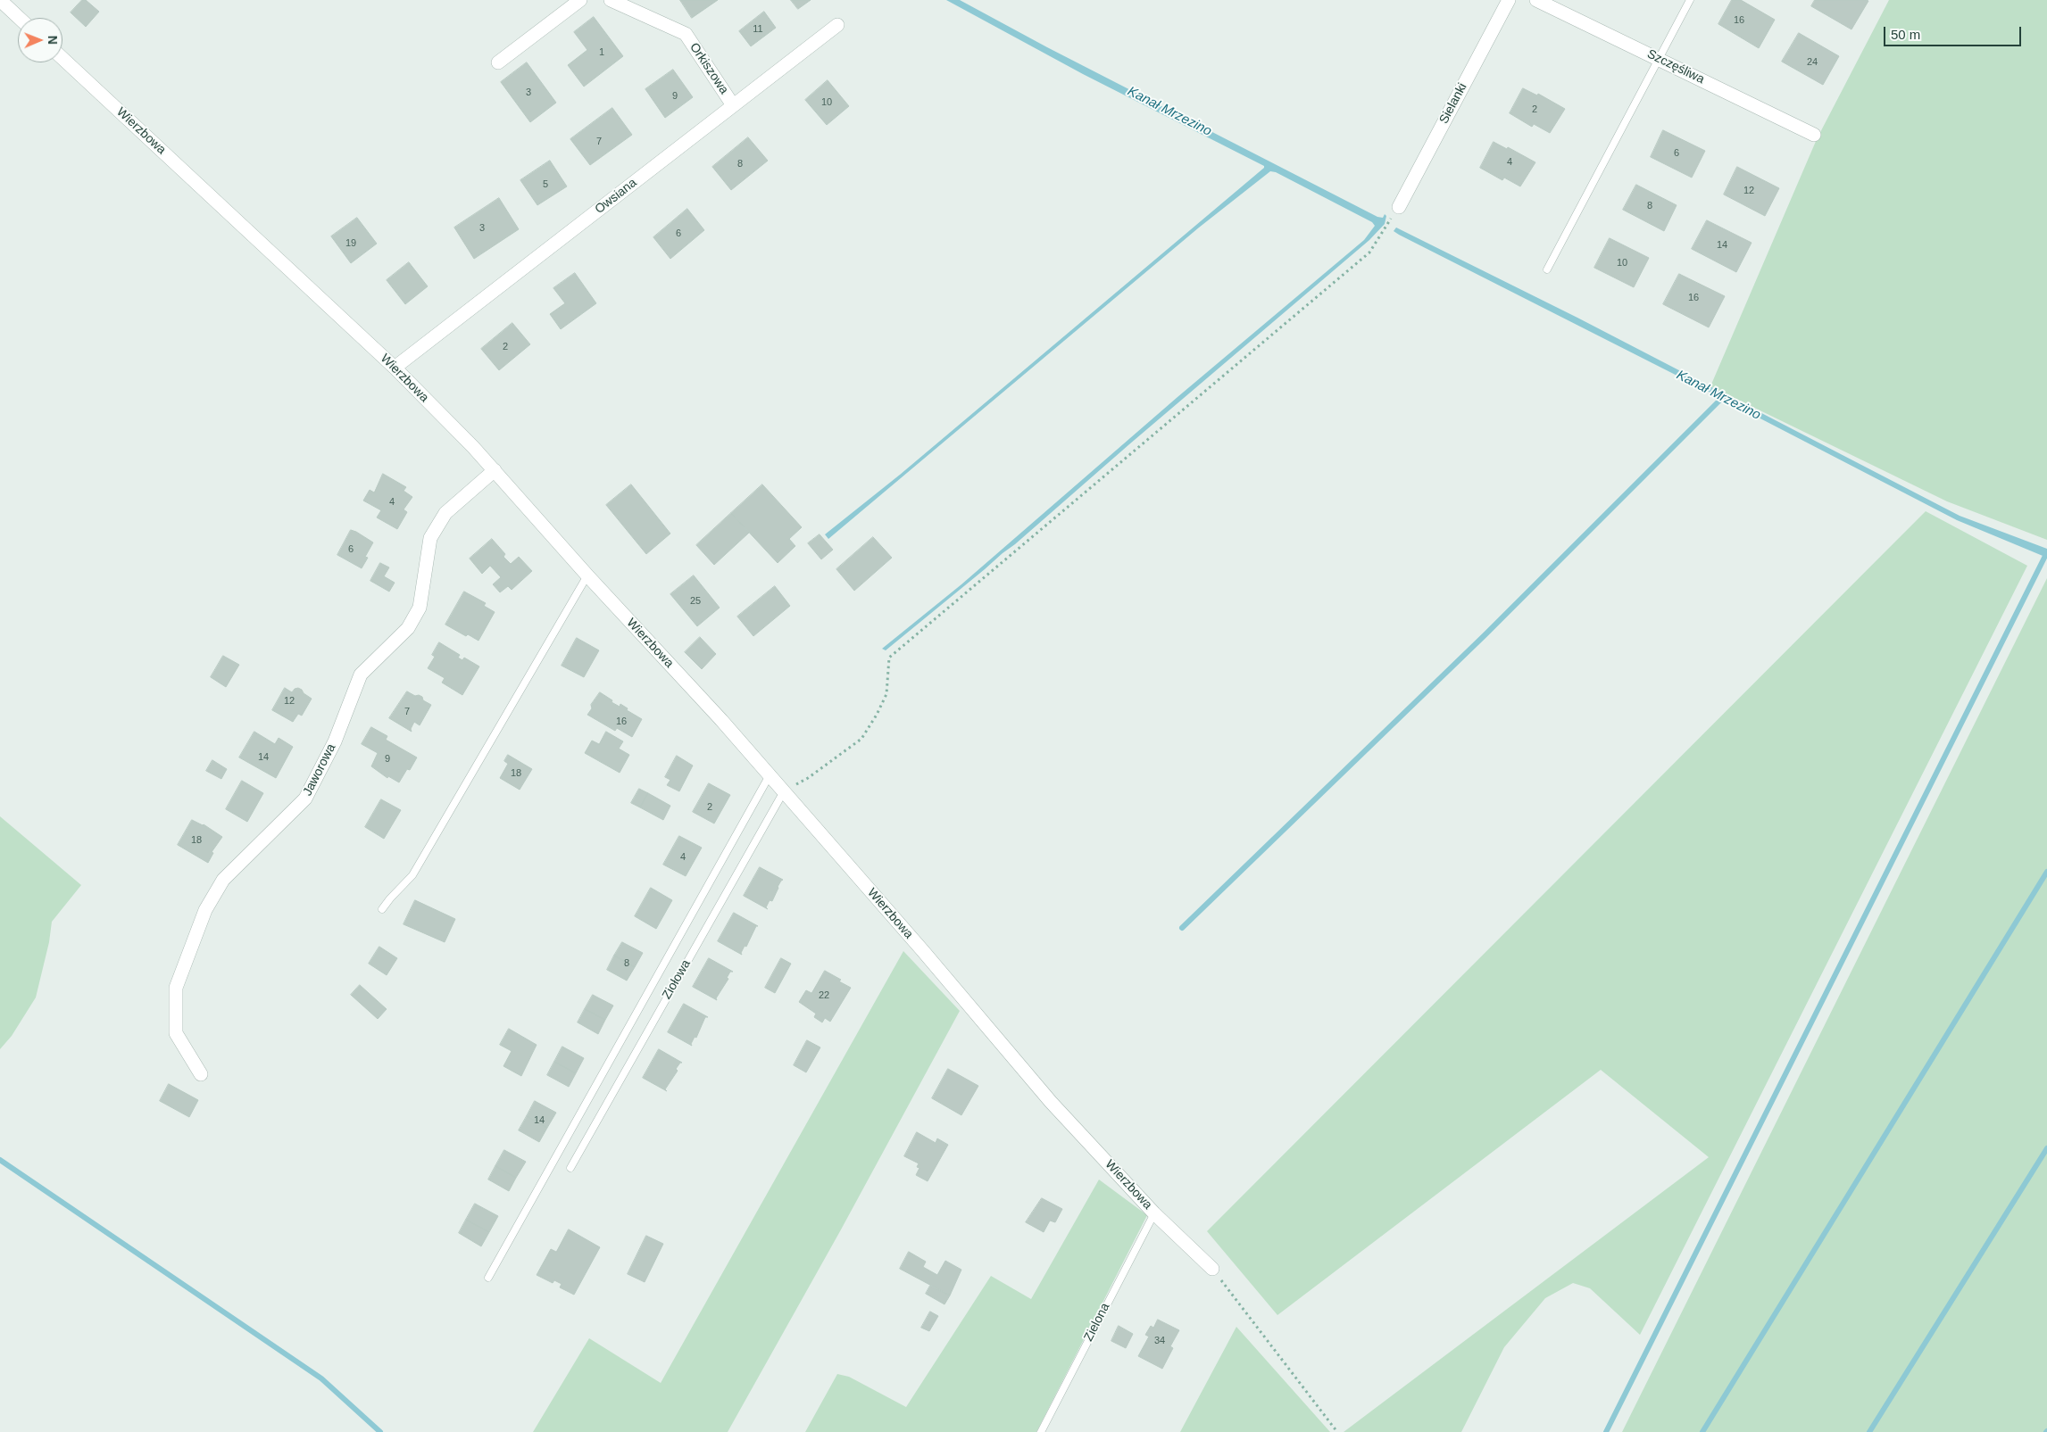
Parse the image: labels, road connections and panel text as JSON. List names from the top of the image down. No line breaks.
{"streets":{"street":["Szczęśliwa","Orkiszowa","Sielanki","Wierzbowa","Owsiana","Jaworowa"],"lane":["Ziołowa","Zielona"]},"crossings":[["Orkiszowa","Owsiana"],["Wierzbowa","Owsiana"],["Wierzbowa","Jaworowa"],["Wierzbowa","Ziołowa"],["Wierzbowa","Zielona"]],"water":["Kanał Mrzezino"],"house_numbers":["16","11","1","24","3","9","10","2","7","6","4","8","5","12","8","3","6","19","14","10","16","2","4","6","25","12","7","16","14","9","18","2","18","4","8","22","14","34"],"scale_bar":"50 m","north":"right"}
